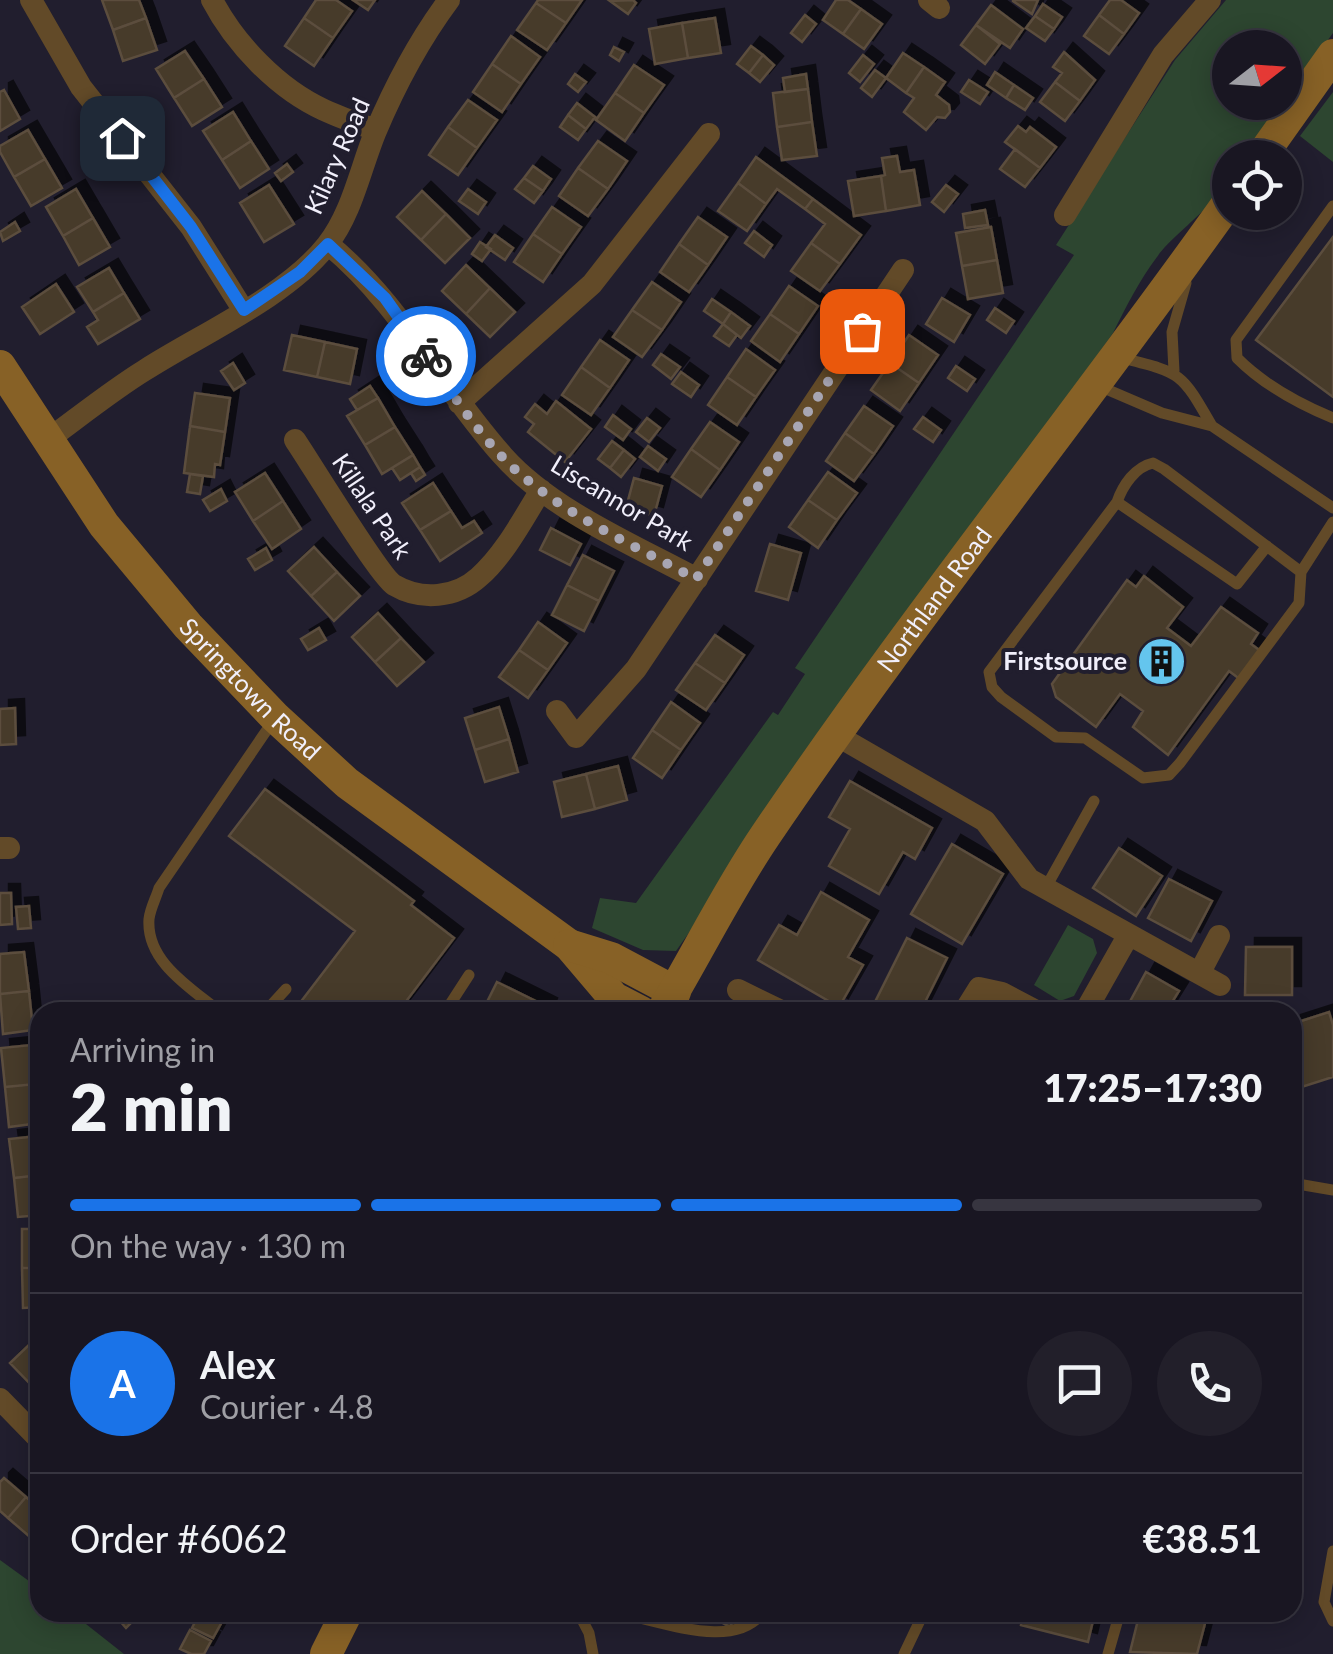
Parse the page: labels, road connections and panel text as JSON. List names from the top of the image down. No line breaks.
{"streets":{"main road":["Northland Road","Springtown Road"],"street":["Kilary Road","Liscannor Park","Killala Park"]},"crossings":[["Kilary Road","Liscannor Park"],["Kilary Road","Springtown Road"],["Liscannor Park","Killala Park"],["Northland Road","Springtown Road"]],"places":{"building":["Firstsource"]},"north":"right","page":{"heading":["2 min","Arriving in","17:25–17:30"],"panel":["Alex","Courier · 4.8","Order #6062","€38.51"],"bar":"On the way · 130 m","round":"A"}}
